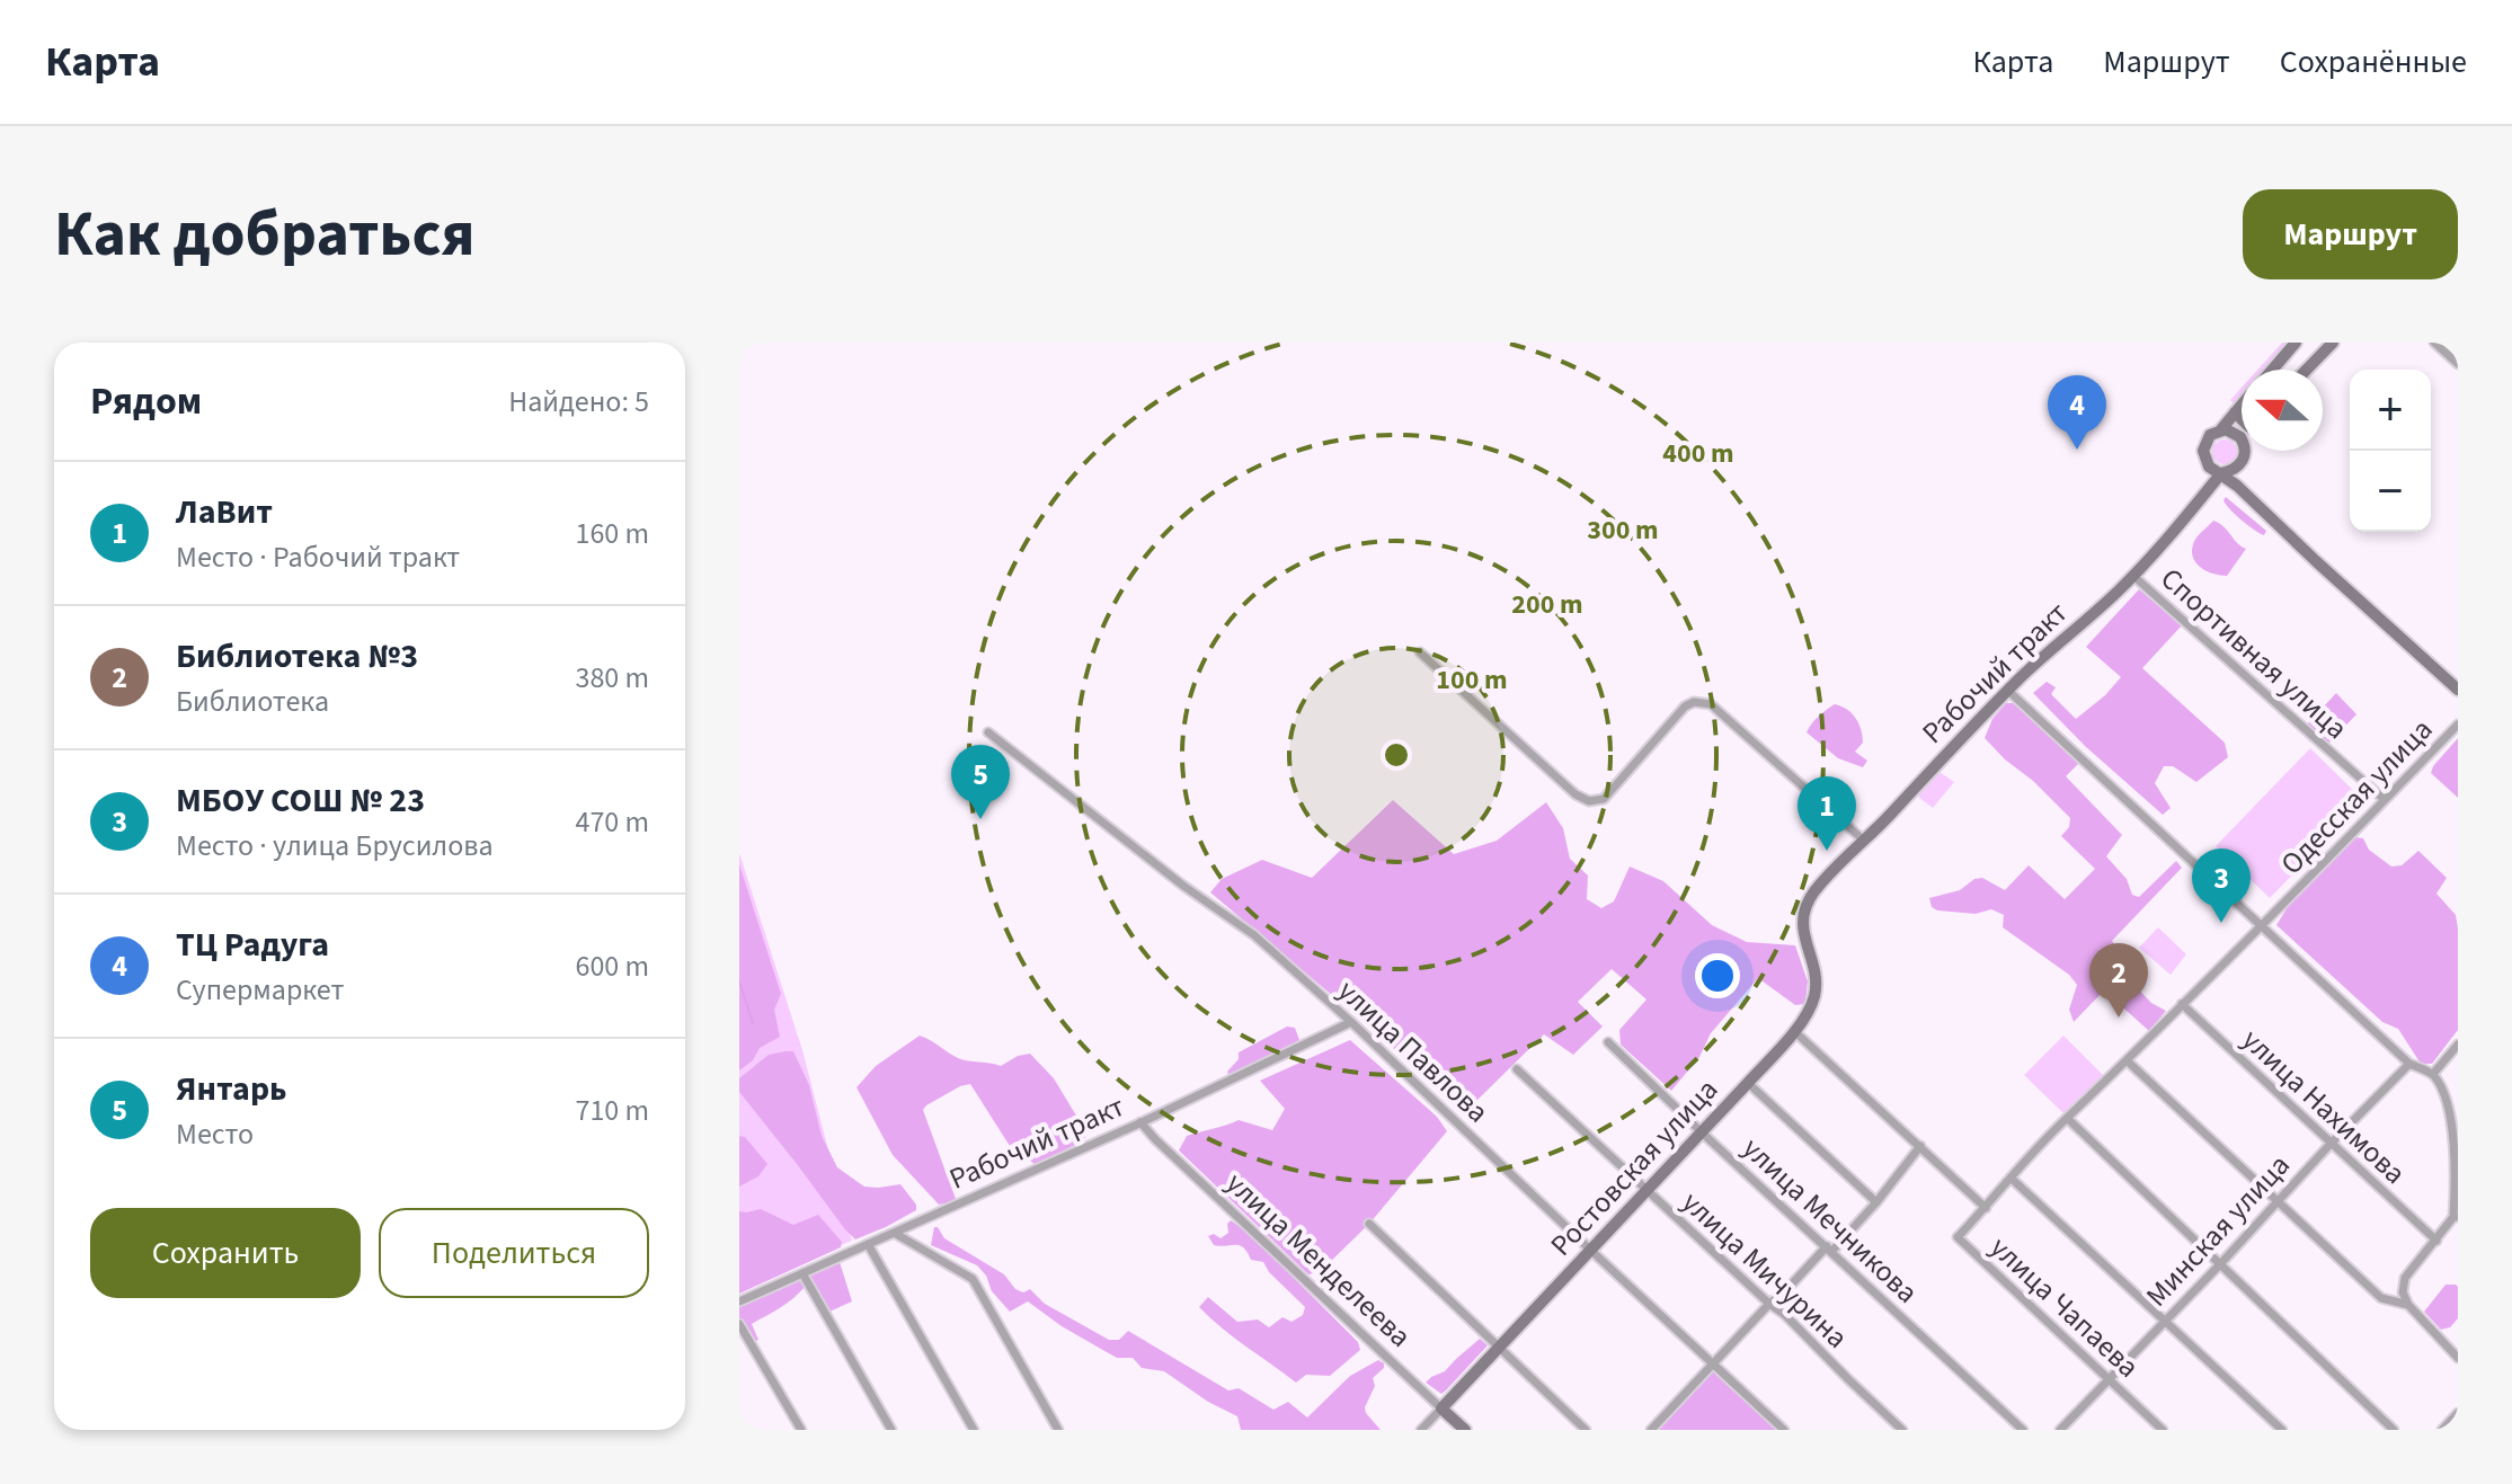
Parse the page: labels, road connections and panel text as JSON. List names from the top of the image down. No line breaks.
{"streets":{"street":["Спортивная улица","Рабочий тракт","Одесская улица","улица Павлова","улица Нахимова","Ростовская улица","улица Мечникова","Минская улица","улица Менделеева","улица Мичурина","улица Чапаева"]},"crossings":[["Спортивная улица","Рабочий тракт"],["Спортивная улица","Одесская улица"],["Рабочий тракт","улица Павлова"],["Рабочий тракт","Ростовская улица"],["Рабочий тракт","улица Менделеева"],["Одесская улица","улица Нахимова"],["Одесская улица","улица Чапаева"],["улица Павлова","Ростовская улица"],["улица Нахимова","Минская улица"],["Ростовская улица","улица Мечникова"],["Ростовская улица","улица Менделеева"],["Ростовская улица","улица Мичурина"],["Ростовская улица","улица Чапаева"],["Минская улица","улица Чапаева"]],"north":"left","page":{"header":"Карта","nav":["Карта","Маршрут","Сохранённые"],"buttons":["Маршрут",["Сохранить","Поделиться"]],"title":"Как добраться","heading":["Рядом","Найдено: 5"],"map_buttons":["+","−"],"pins":["4","5","1","3","2"],"list":[{"mark":"1","name":"ЛаВит","note":"Место · Рабочий тракт","value":"160 m"},{"mark":"2","name":"Библиотека №3","note":"Библиотека","value":"380 m"},{"mark":"3","name":"МБОУ СОШ № 23","note":"Место · улица Брусилова","value":"470 m"},{"mark":"4","name":"ТЦ Радуга","note":"Супермаркет","value":"600 m"},{"mark":"5","name":"Янтарь","note":"Место","value":"710 m"}]},"rings":["400 m","300 m","200 m","100 m"]}
